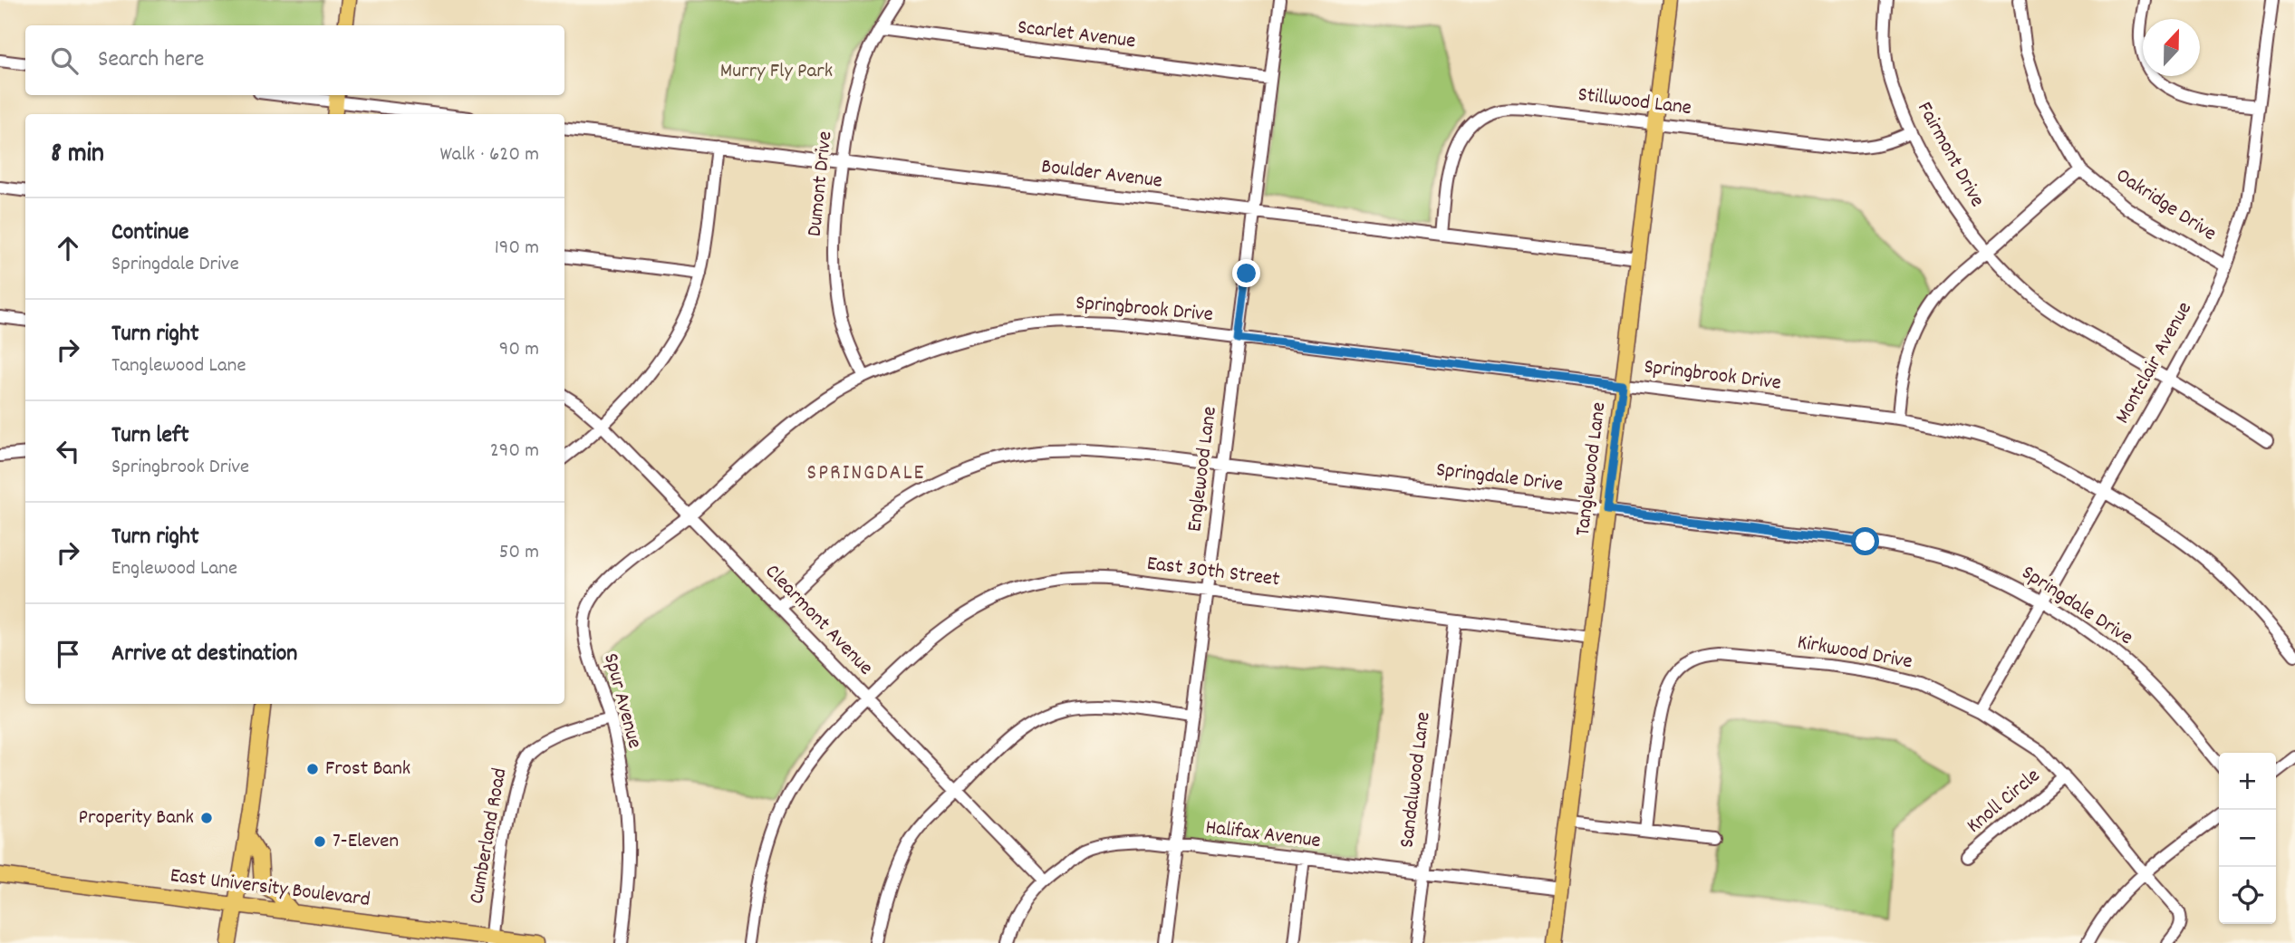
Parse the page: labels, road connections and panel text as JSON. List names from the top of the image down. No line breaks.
{"streets":{"main road":["Tanglewood Lane","East University Boulevard"],"street":["Scarlet Avenue","Stillwood Lane","Fairmont Drive","Boulder Avenue","Dumont Drive","Oakridge Drive","Springbrook Drive","Montclair Avenue","Englewood Lane","Springdale Drive","East 30th Street","Clearmont Avenue","Kirkwood Drive","Spur Avenue","Sandalwood Lane","Knoll Circle","Halifax Avenue","Cumberland Road"]},"crossings":[["Scarlet Avenue","Dumont Drive"],["Scarlet Avenue","Englewood Lane"],["Stillwood Lane","Fairmont Drive"],["Stillwood Lane","Boulder Avenue"],["Stillwood Lane","Tanglewood Lane"],["Fairmont Drive","Montclair Avenue"],["Boulder Avenue","Dumont Drive"],["Boulder Avenue","Englewood Lane"],["Boulder Avenue","Tanglewood Lane"],["Dumont Drive","Springbrook Drive"],["Oakridge Drive","Montclair Avenue"],["Springbrook Drive","Montclair Avenue"],["Springbrook Drive","Englewood Lane"],["Springbrook Drive","Tanglewood Lane"],["Springbrook Drive","Clearmont Avenue"],["Springbrook Drive","Spur Avenue"],["Montclair Avenue","Springdale Drive"],["Montclair Avenue","Kirkwood Drive"],["Englewood Lane","Springdale Drive"],["Englewood Lane","East 30th Street"],["Englewood Lane","Halifax Avenue"],["Tanglewood Lane","Springdale Drive"],["Tanglewood Lane","East 30th Street"],["Tanglewood Lane","Halifax Avenue"],["Springdale Drive","Clearmont Avenue"],["East 30th Street","Clearmont Avenue"],["East 30th Street","Sandalwood Lane"],["Clearmont Avenue","Spur Avenue"],["Clearmont Avenue","Halifax Avenue"],["Kirkwood Drive","Knoll Circle"],["Spur Avenue","Cumberland Road"],["Sandalwood Lane","Halifax Avenue"],["Cumberland Road","East University Boulevard"]],"districts":["SPRINGDALE"],"parks":["Murry Fly Park"],"places":["Frost Bank","Properity Bank","7-Eleven"],"north":"top","page":{"search":"Search here","heading":["8 min","Walk · 620 m"],"list":[["Continue","Springdale Drive","190 m"],["Turn right","Tanglewood Lane","90 m"],["Turn left","Springbrook Drive","290 m"],["Turn right","Englewood Lane","50 m"],"Arrive at destination"],"map_buttons":["+","−"]}}
